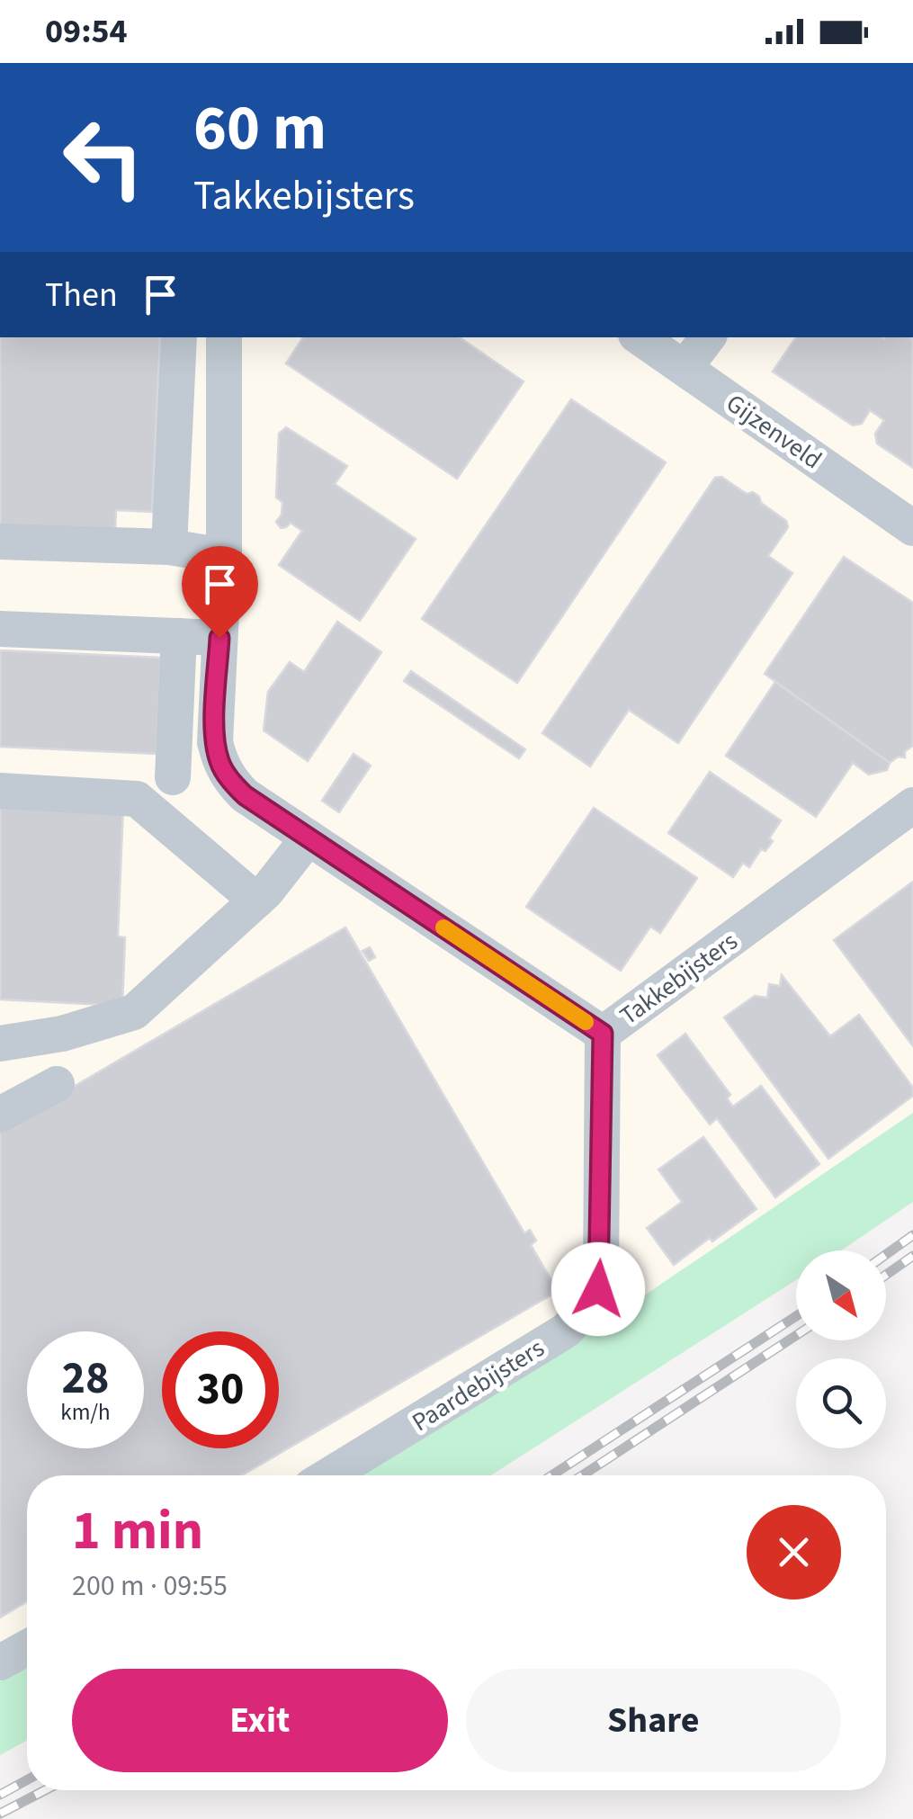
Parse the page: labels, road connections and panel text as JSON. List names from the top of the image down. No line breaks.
{"streets":{"street":["Gijzenveld","Takkebijsters","Paardebijsters"]},"crossings":[["Takkebijsters","Paardebijsters"]],"north":"bottom right","page":{"status":"09:54","turn":["60 m","Takkebijsters"],"then":"Then","speed":"28 km/h","limit":"30","heading":["1 min","200 m · 09:55"],"buttons":["Exit","Share"]}}
